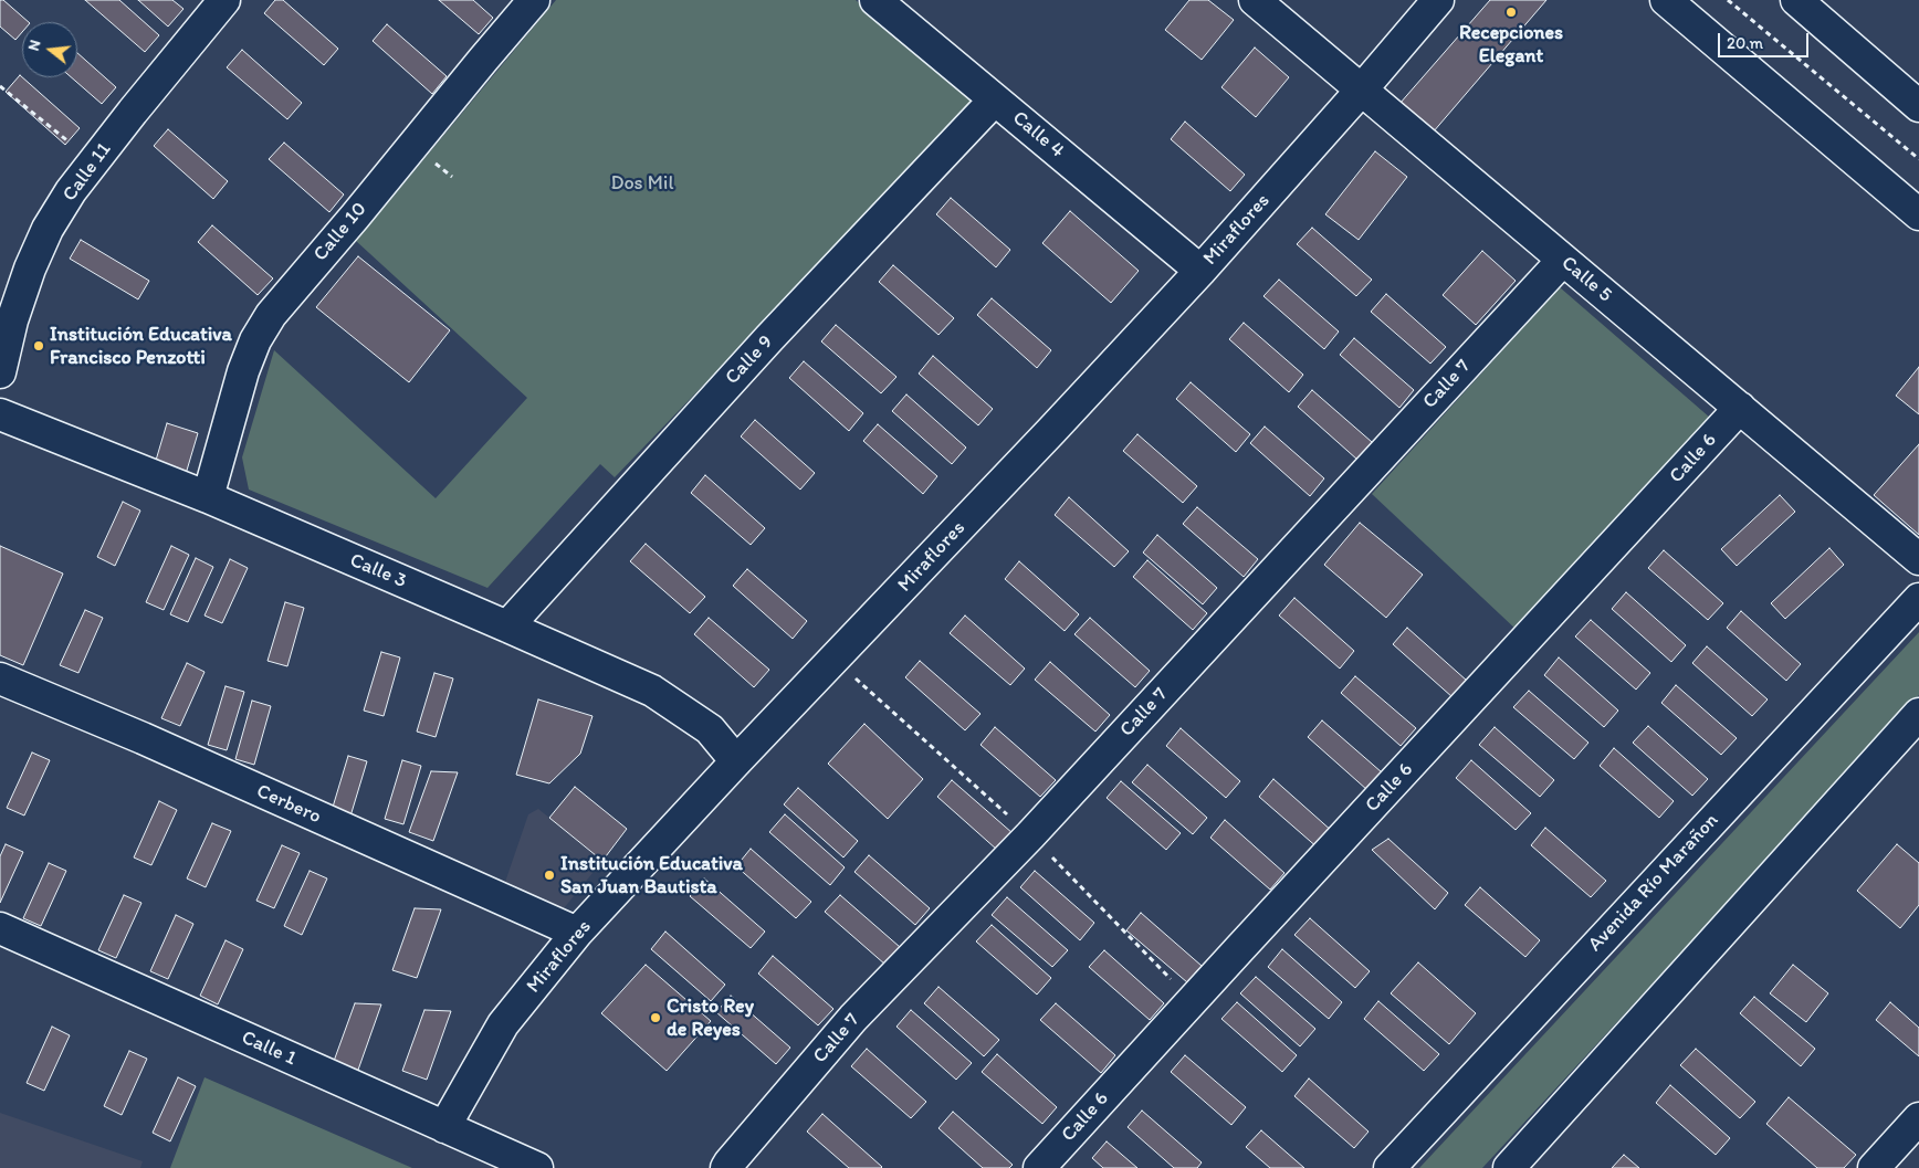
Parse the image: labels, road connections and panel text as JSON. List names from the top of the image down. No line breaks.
{"streets":{"street":["Calle 4","Calle 11","Miraflores","Calle 10","Calle 5","Calle 9","Calle 7","Calle 6","Calle 3","Cerbero","Avenida Río Marañon","Calle 1"]},"crossings":[["Calle 4","Miraflores"],["Calle 4","Calle 9"],["Miraflores","Calle 5"],["Miraflores","Calle 3"],["Miraflores","Cerbero"],["Miraflores","Calle 1"],["Calle 10","Calle 3"],["Calle 5","Calle 7"],["Calle 5","Calle 6"],["Calle 9","Calle 3"]],"parks":["Dos Mil"],"places":["Recepciones Elegant","Institución Educativa Francisco Penzotti","Institución Educativa San Juan Bautista","Cristo Rey de Reyes"],"scale_bar":"20 m","north":"left"}
